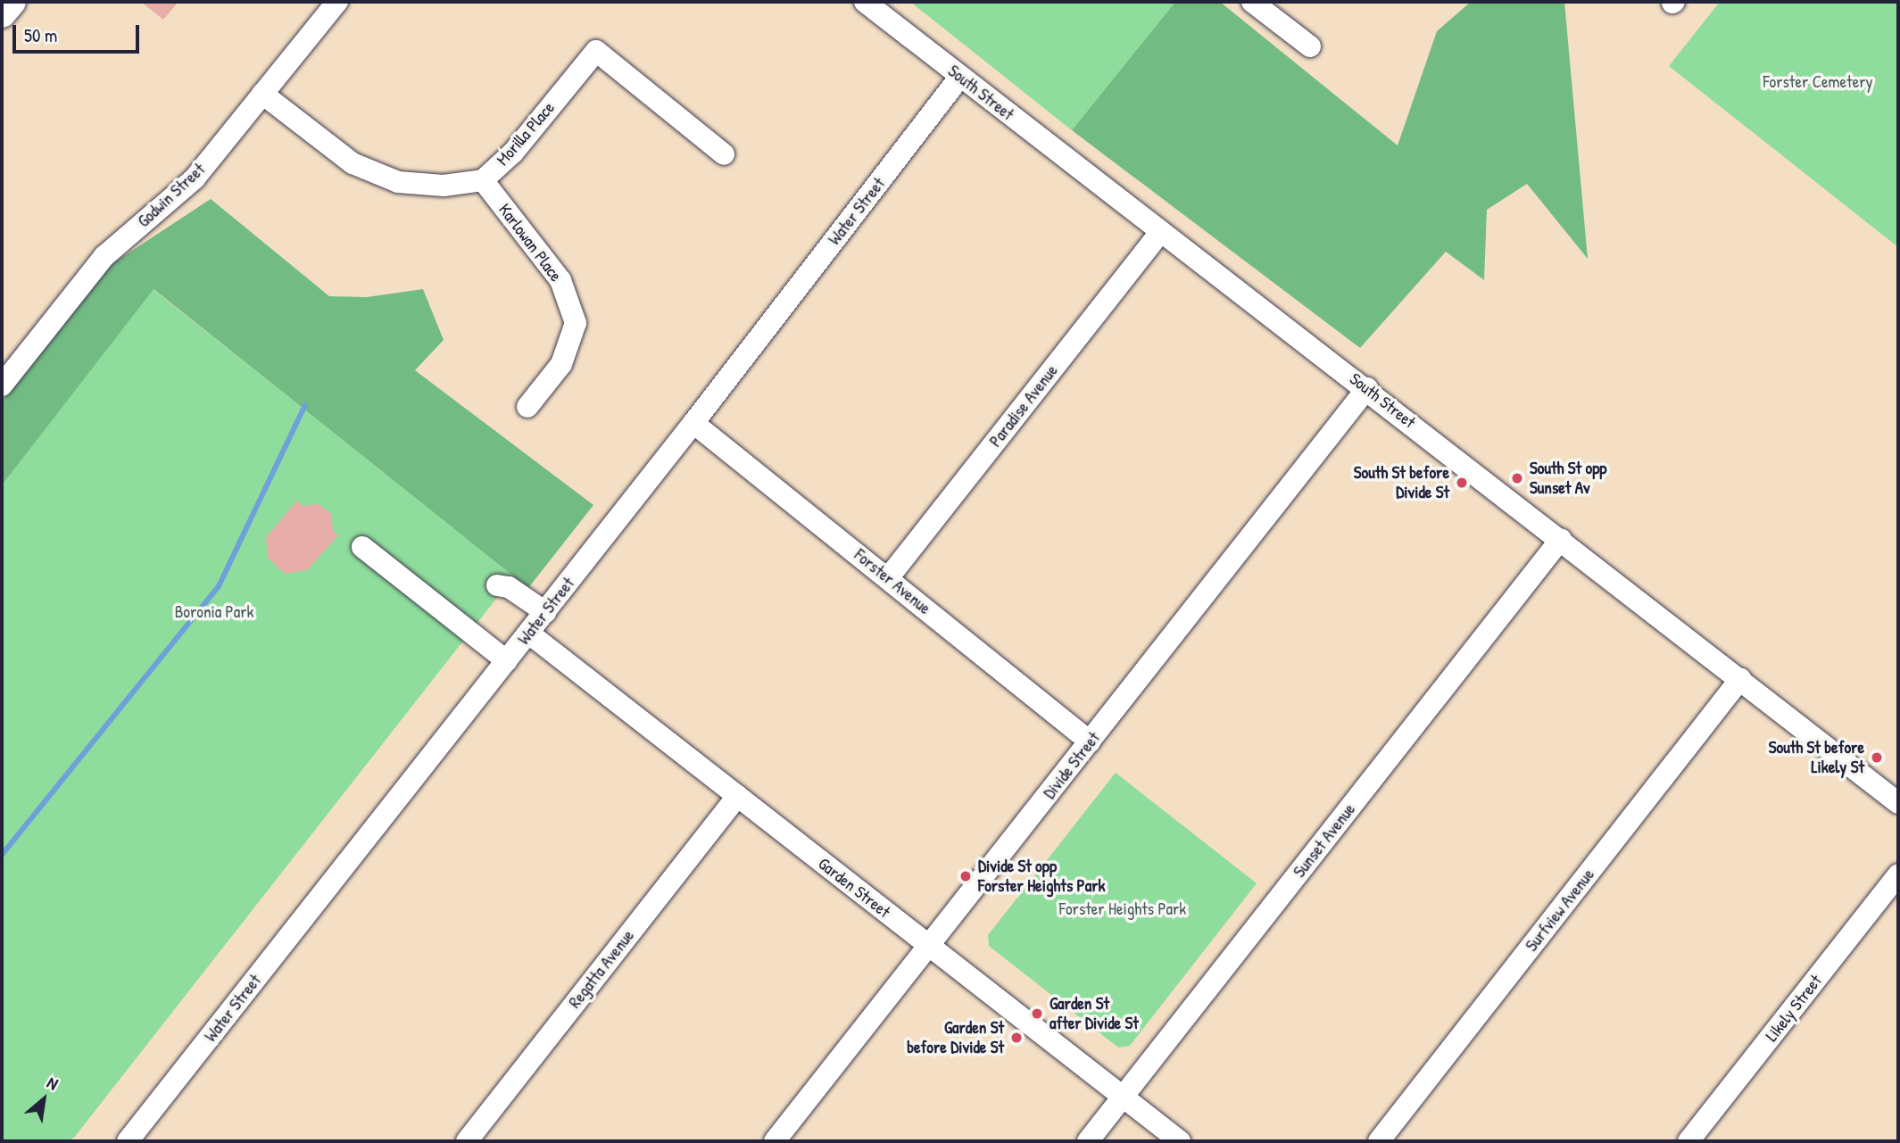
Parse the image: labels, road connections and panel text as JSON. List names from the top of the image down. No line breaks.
{"streets":{"street":["South Street","Morilla Place","Godwin Street","Water Street","Karlowan Place","Paradise Avenue","Forster Avenue","Divide Street","Sunset Avenue","Garden Street","Surfview Avenue","Regatta Avenue","Likely Street"]},"crossings":[["South Street","Water Street"],["South Street","Paradise Avenue"],["South Street","Divide Street"],["South Street","Sunset Avenue"],["South Street","Surfview Avenue"],["Morilla Place","Godwin Street"],["Morilla Place","Karlowan Place"],["Water Street","Forster Avenue"],["Water Street","Garden Street"],["Paradise Avenue","Forster Avenue"],["Forster Avenue","Divide Street"],["Divide Street","Garden Street"],["Sunset Avenue","Garden Street"],["Garden Street","Regatta Avenue"]],"parks":["Forster Cemetery","Boronia Park","Forster Heights Park"],"places":["South St opp Sunset Av","South St before Divide St","South St before Likely St","Divide St opp Forster Heights Park","Garden St after Divide St","Garden St before Divide St"],"scale_bar":"50 m","north":"top right"}
